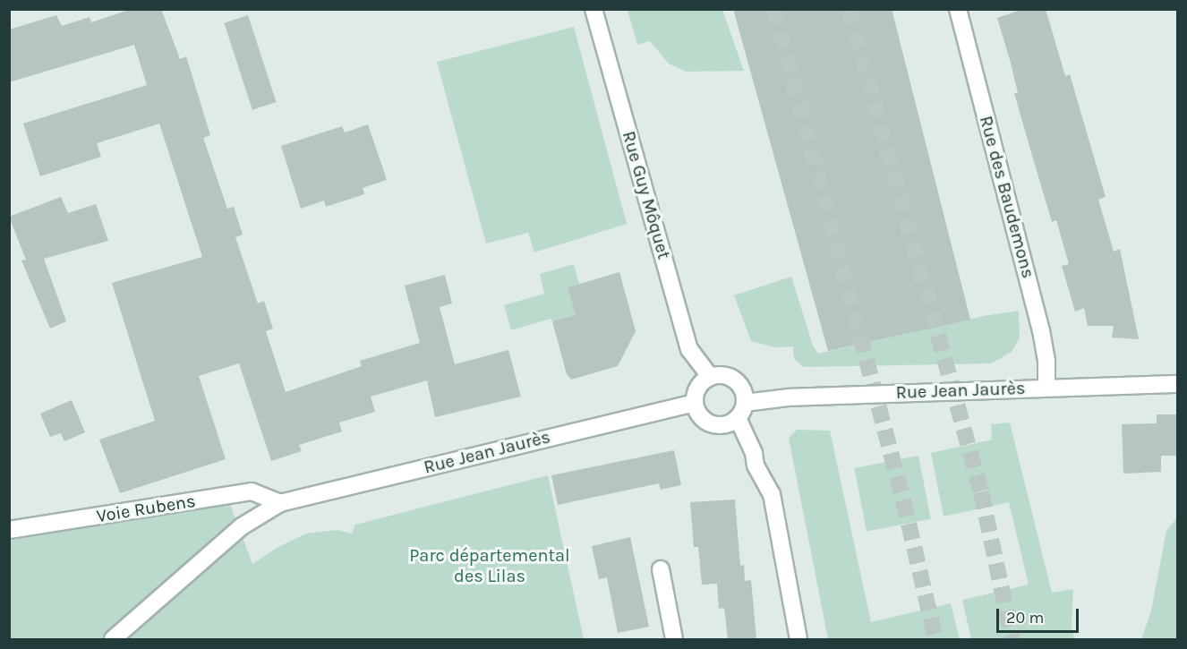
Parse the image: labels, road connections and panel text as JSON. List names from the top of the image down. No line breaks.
{"streets":{"street":["Rue Guy Môquet","Rue des Baudemons","Rue Jean Jaurès","Voie Rubens"]},"crossings":[["Rue Guy Môquet","Rue Jean Jaurès"],["Rue des Baudemons","Rue Jean Jaurès"],["Rue Jean Jaurès","Voie Rubens"]],"parks":["Parc départemental des Lilas"],"scale_bar":"20 m"}
